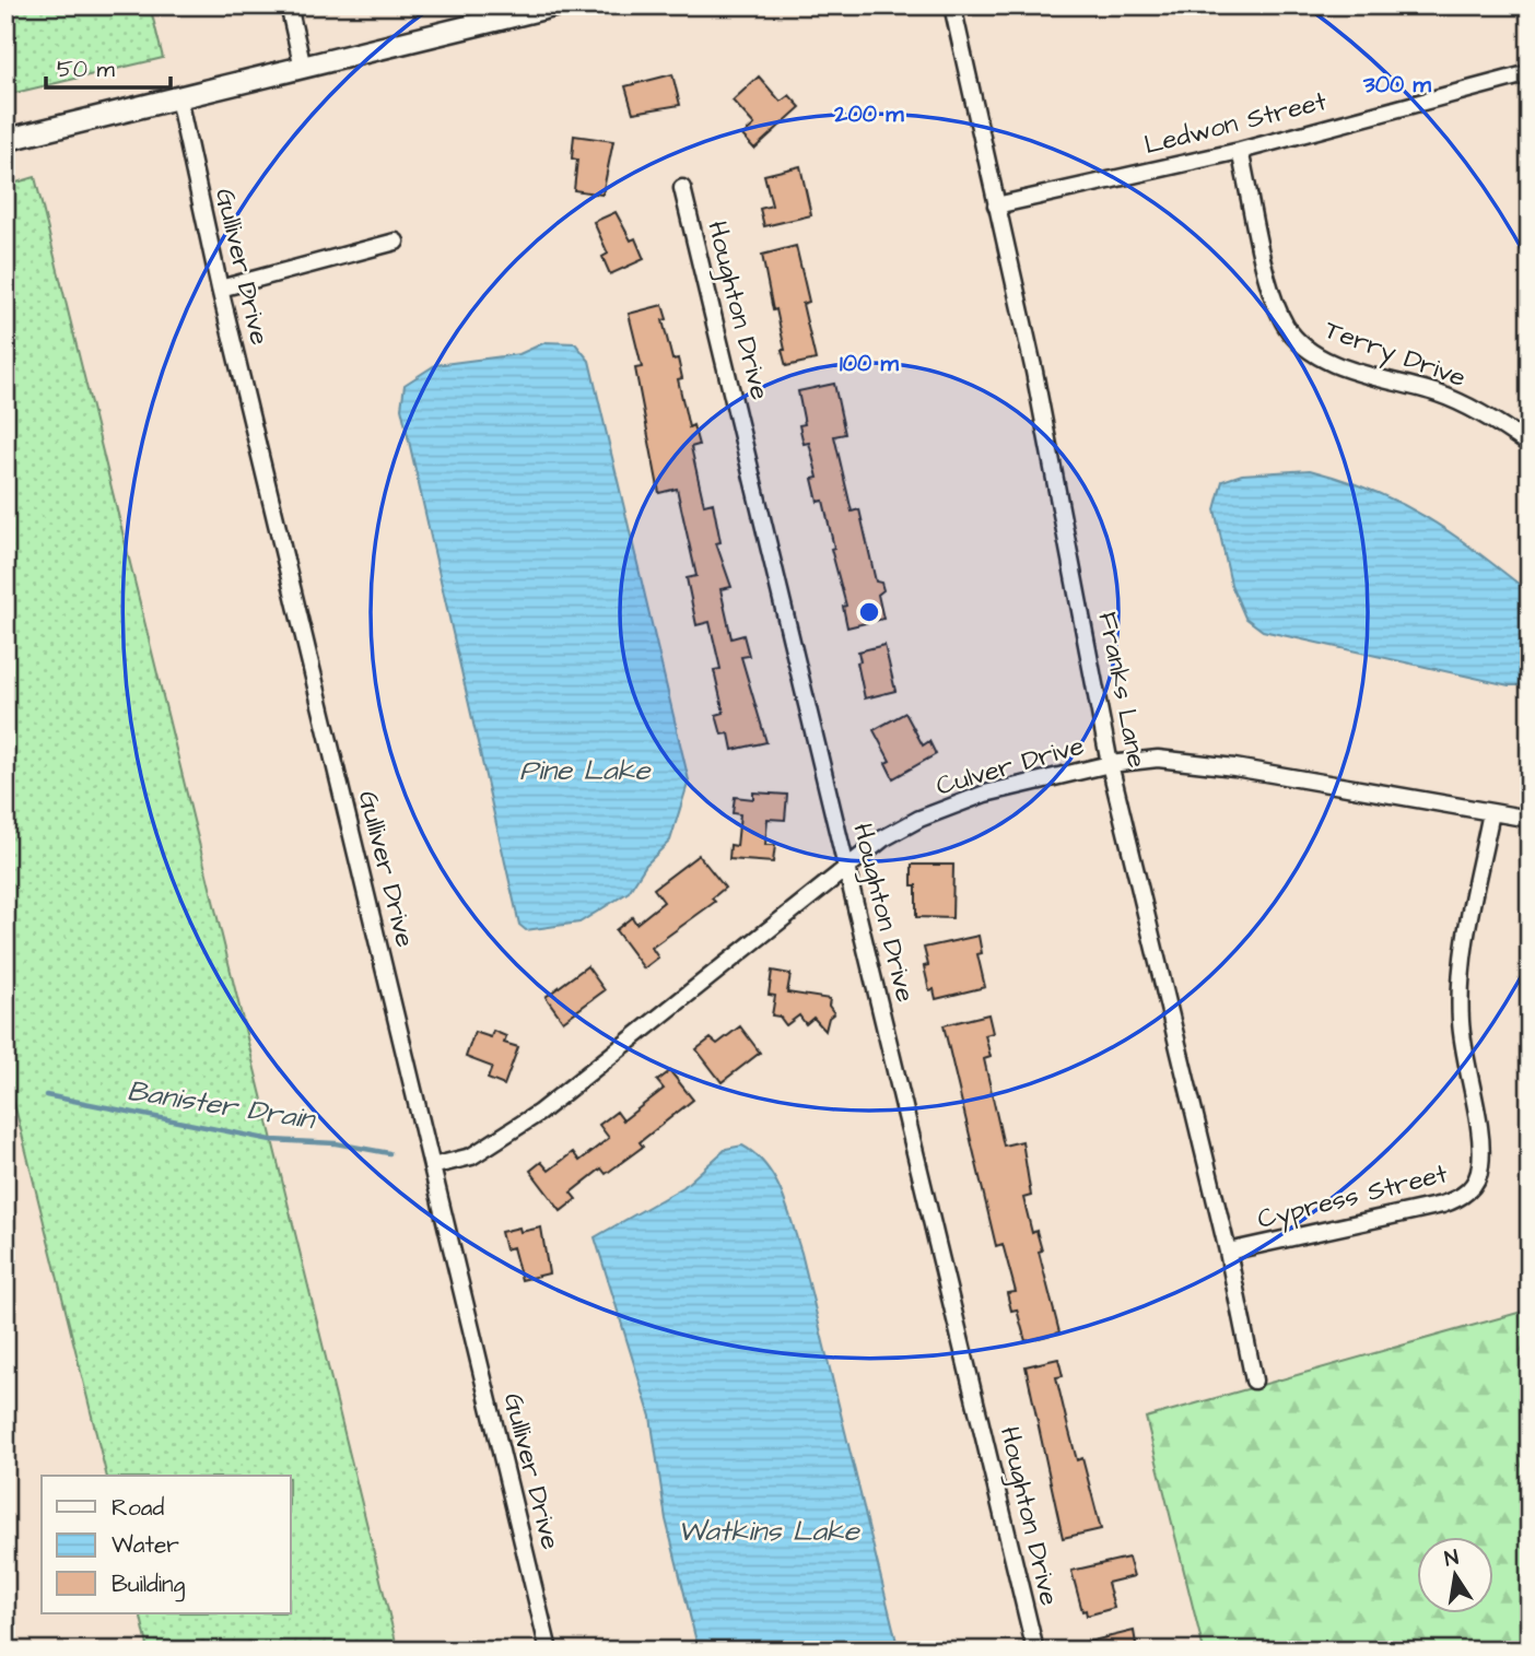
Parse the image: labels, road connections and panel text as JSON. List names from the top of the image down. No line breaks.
{"streets":{"street":["Ledwon Street","Gulliver Drive","Houghton Drive","Terry Drive","Franks Lane","Culver Drive","Cypress Street"]},"crossings":[["Ledwon Street","Terry Drive"],["Ledwon Street","Franks Lane"],["Gulliver Drive","Culver Drive"],["Houghton Drive","Culver Drive"],["Franks Lane","Culver Drive"],["Franks Lane","Cypress Street"],["Culver Drive","Cypress Street"]],"water":["Pine Lake","Banister Drain","Watkins Lake"],"legend":["Road","Water","Building"],"scale_bar":"50 m","north":"top","rings":["300 m","200 m","100 m"]}
